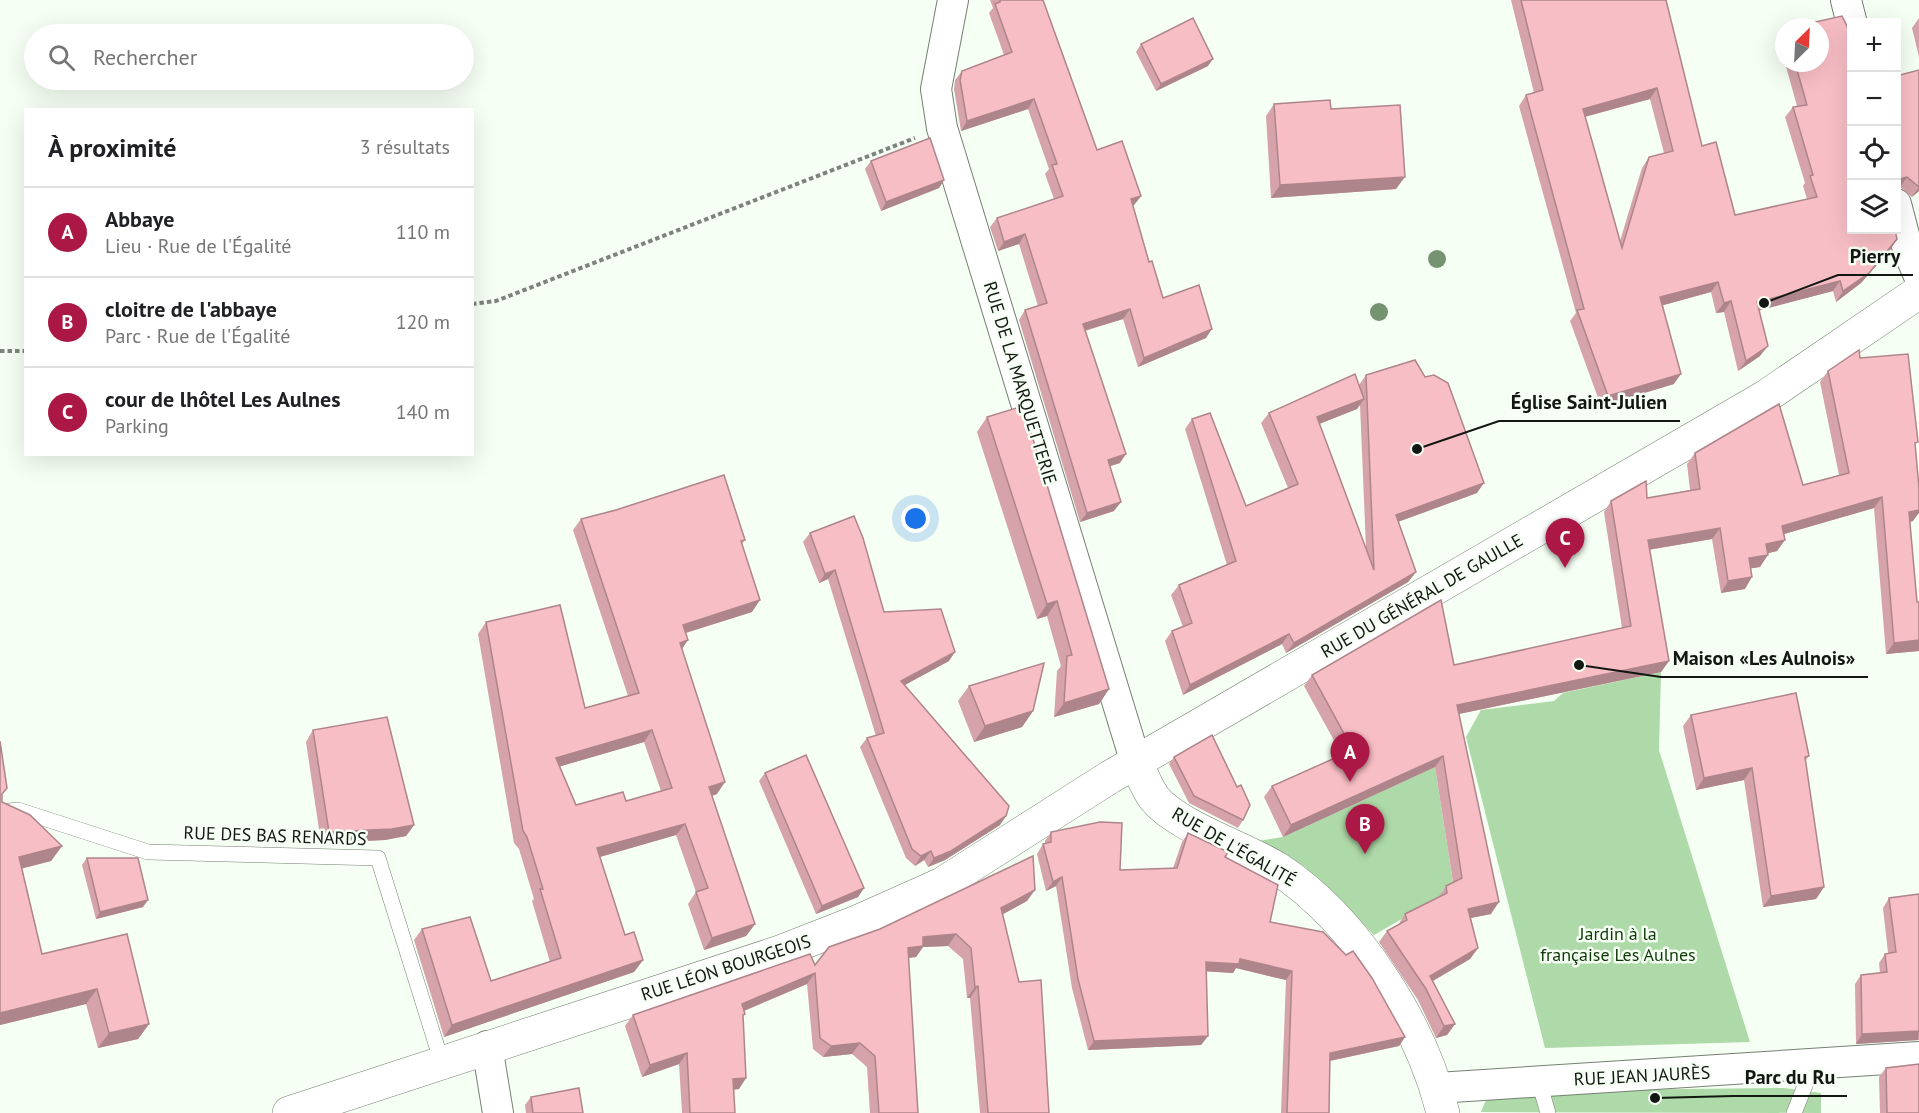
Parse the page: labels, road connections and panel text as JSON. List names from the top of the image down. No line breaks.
{"streets":{"street":["RUE DE LA MARQUETTERIE","RUE DU GÉNÉRAL DE GAULLE","RUE DE L'ÉGALITÉ","RUE LÉON BOURGEOIS","RUE JEAN JAURÈS"],"lane":["RUE DES BAS RENARDS"]},"crossings":[["RUE DE LA MARQUETTERIE","RUE DU GÉNÉRAL DE GAULLE"],["RUE DE LA MARQUETTERIE","RUE DE L'ÉGALITÉ"],["RUE DE LA MARQUETTERIE","RUE LÉON BOURGEOIS"],["RUE DU GÉNÉRAL DE GAULLE","RUE DE L'ÉGALITÉ"],["RUE DU GÉNÉRAL DE GAULLE","RUE LÉON BOURGEOIS"],["RUE DES BAS RENARDS","RUE LÉON BOURGEOIS"],["RUE DE L'ÉGALITÉ","RUE LÉON BOURGEOIS"],["RUE DE L'ÉGALITÉ","RUE JEAN JAURÈS"]],"parks":["Jardin à la française Les Aulnes"],"places":["Pierry","Église Saint-Julien","Maison «Les Aulnois»","Parc du Ru"],"north":"top right","page":{"map_buttons":["+","−"],"search":"Rechercher","heading":["À proximité","3 résultats"],"list":[{"mark":"A","name":"Abbaye","note":"Lieu · Rue de l'Égalité","value":"110 m"},{"mark":"B","name":"cloitre de l'abbaye","note":"Parc · Rue de l'Égalité","value":"120 m"},{"mark":"C","name":"cour de lhôtel Les Aulnes","note":"Parking","value":"140 m"}],"pins":["C","A","B"]}}
